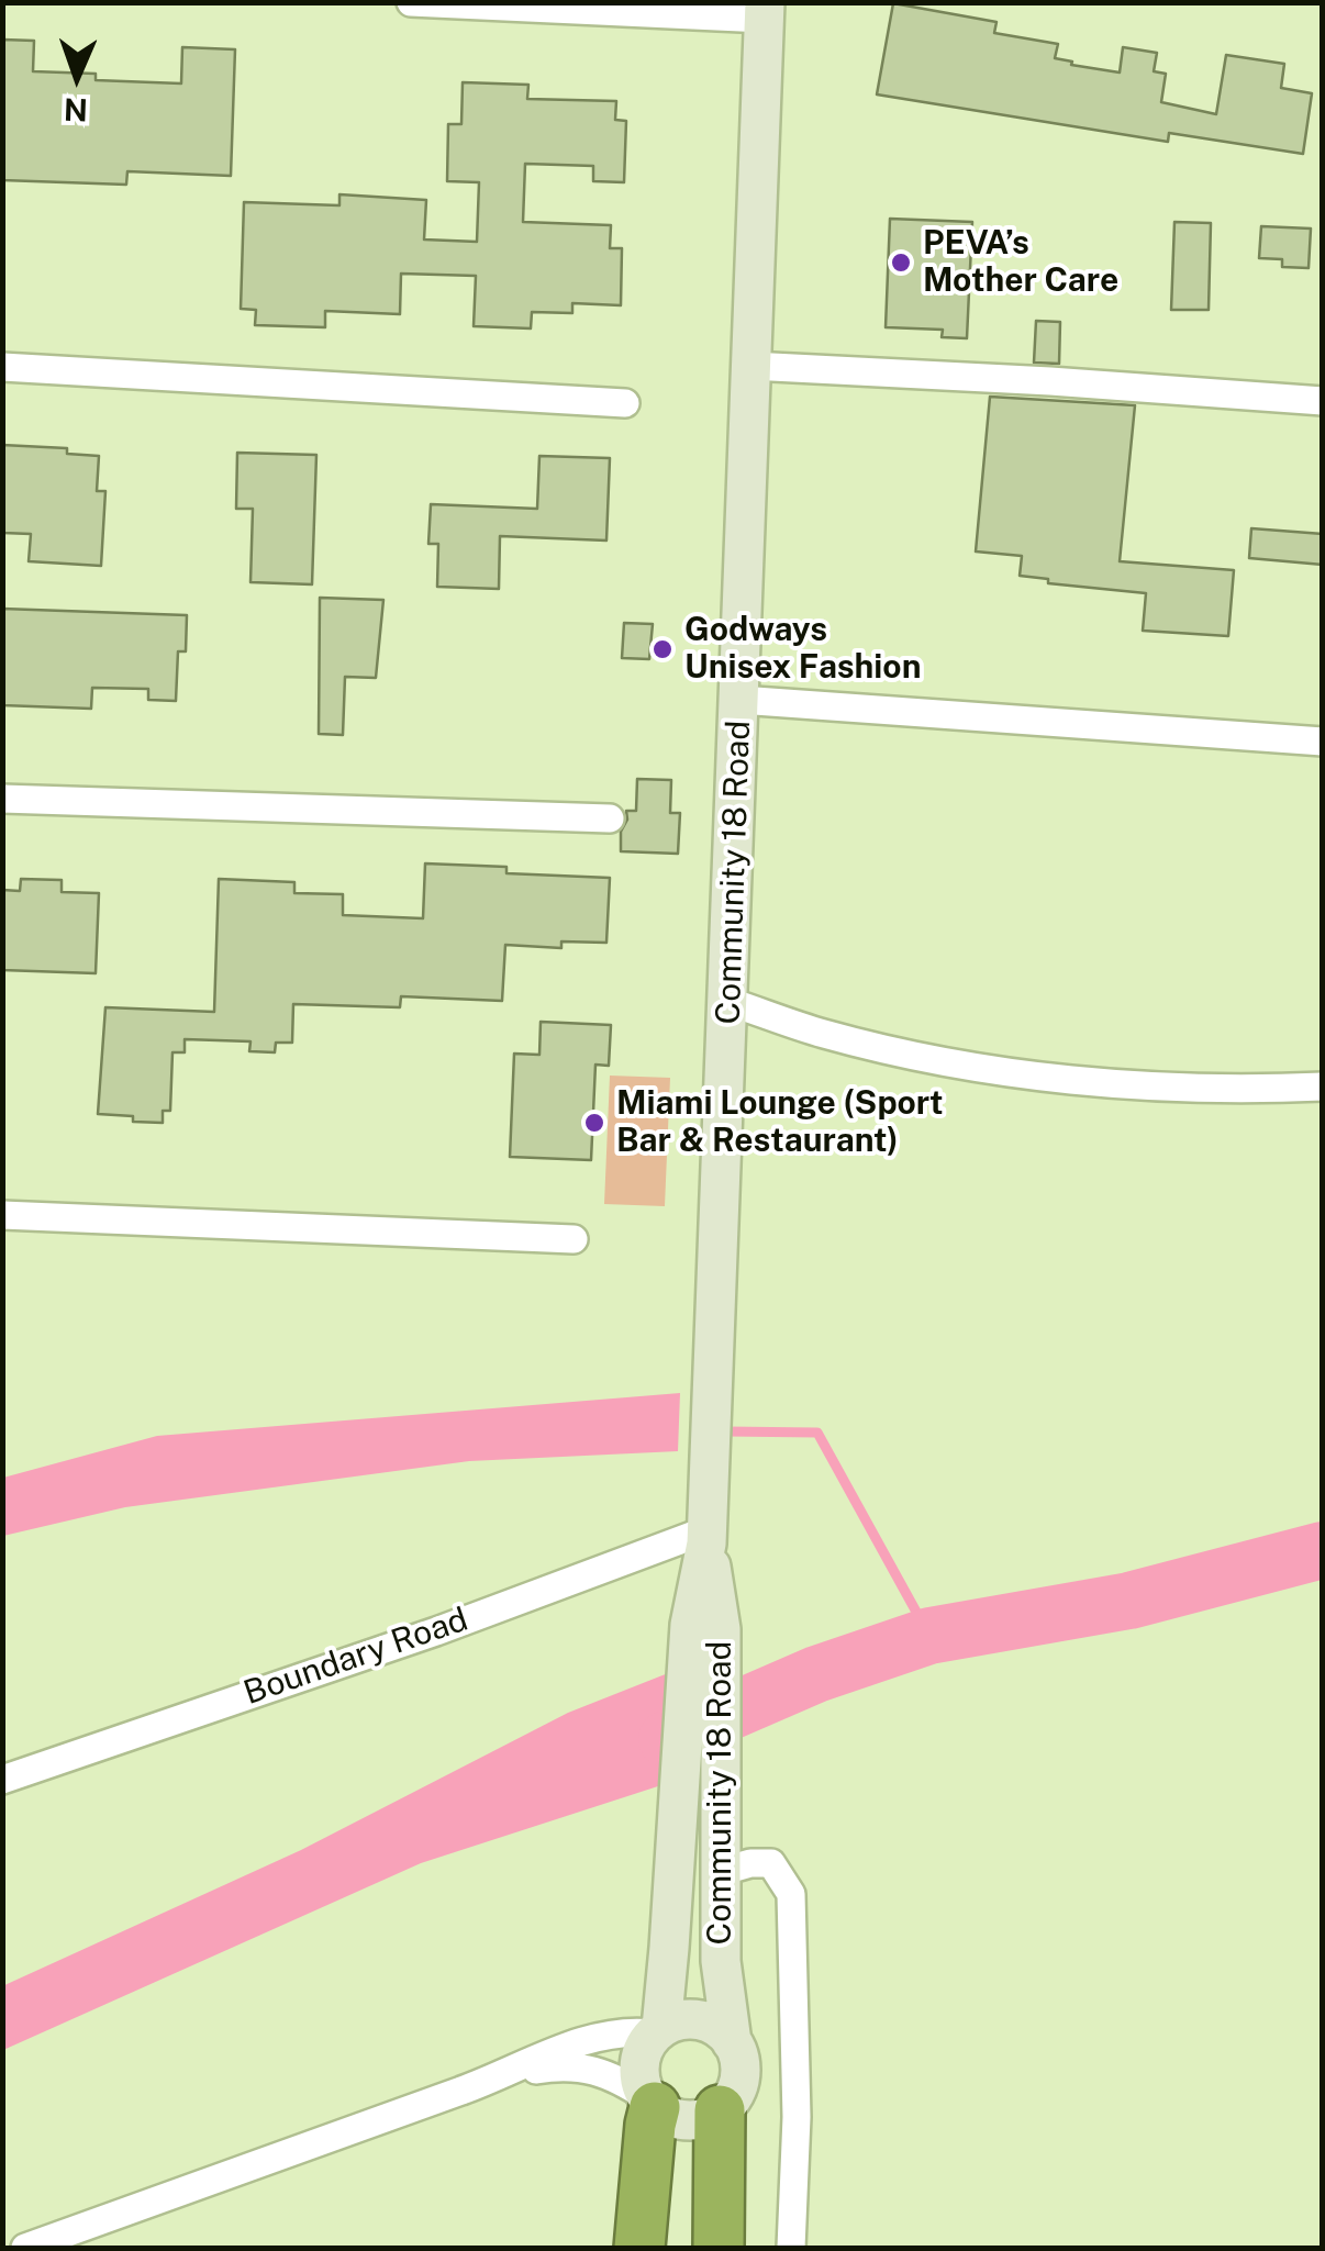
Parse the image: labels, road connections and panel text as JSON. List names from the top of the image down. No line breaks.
{"streets":{"main road":["Community 18 Road"],"street":["Boundary Road"]},"crossings":[["Community 18 Road","Boundary Road"]],"places":["PEVA’s Mother Care","Godways Unisex Fashion","Miami Lounge (Sport Bar & Restaurant)"],"north":"bottom"}
